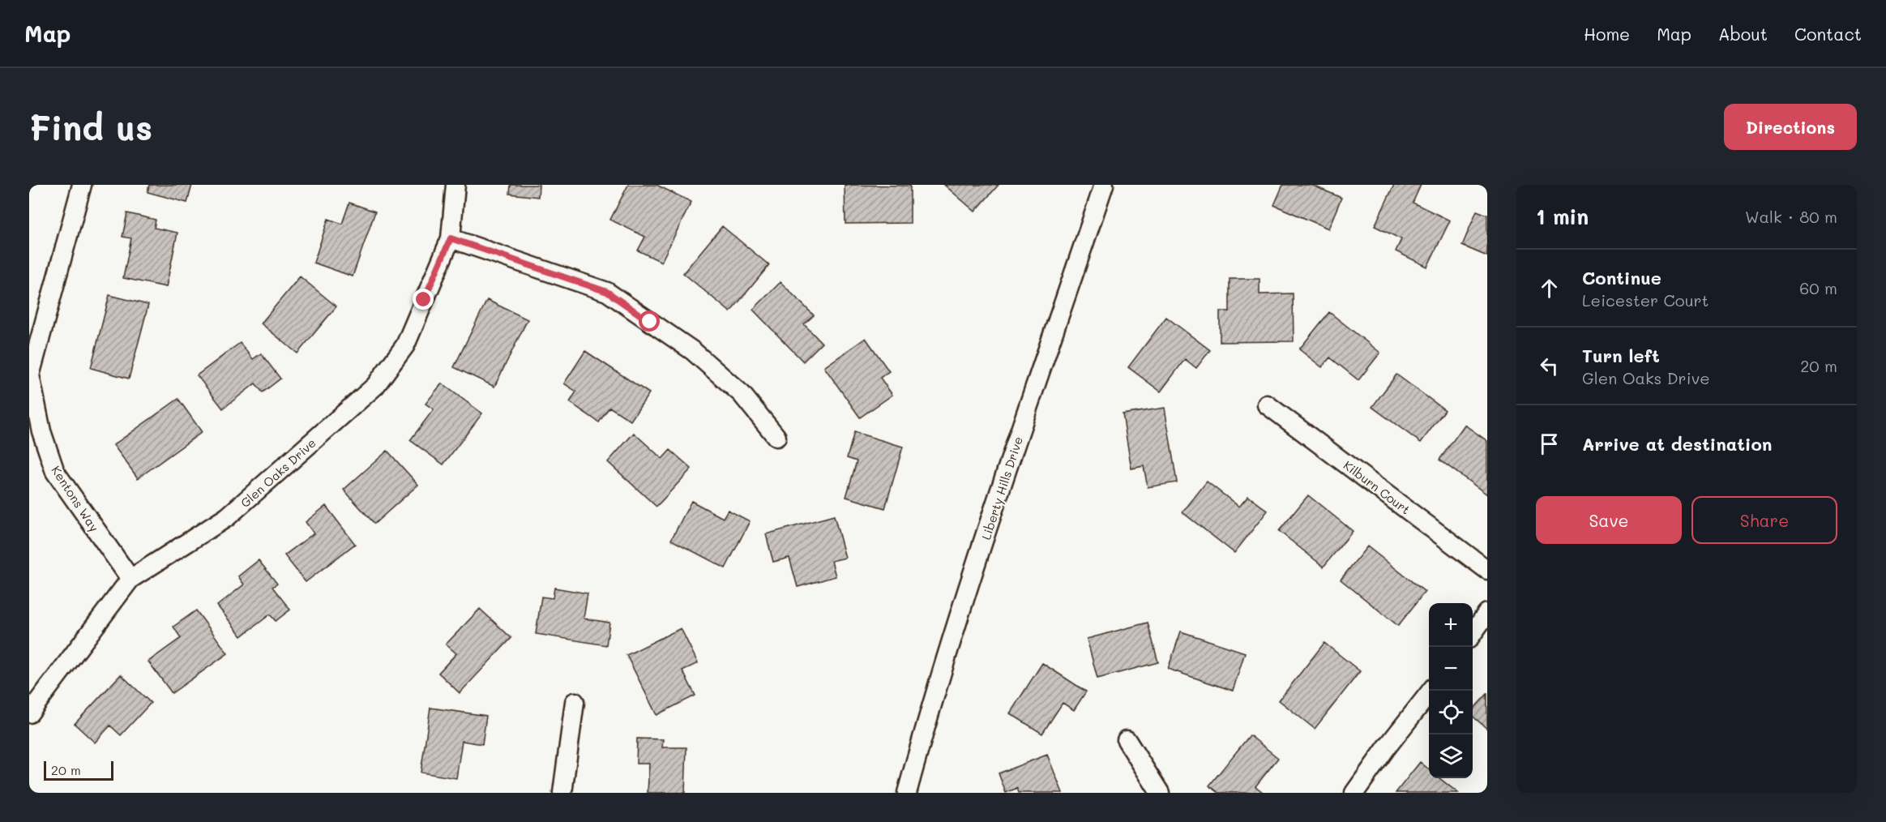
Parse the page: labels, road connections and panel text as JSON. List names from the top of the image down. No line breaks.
{"streets":{"street":["Glen Oaks Drive","Kilburn Court","Liberty Hills Drive","Kentons Way"]},"crossings":[["Glen Oaks Drive","Kentons Way"]],"scale_bar":"20 m","page":{"header":"Map","nav":["Home","Map","About","Contact"],"buttons":["Directions",["Save","Share"]],"title":"Find us","heading":["1 min","Walk · 80 m"],"list":[["Continue","Leicester Court","60 m"],["Turn left","Glen Oaks Drive","20 m"],"Arrive at destination"],"map_buttons":["+","−"],"scale":"20 m"}}
